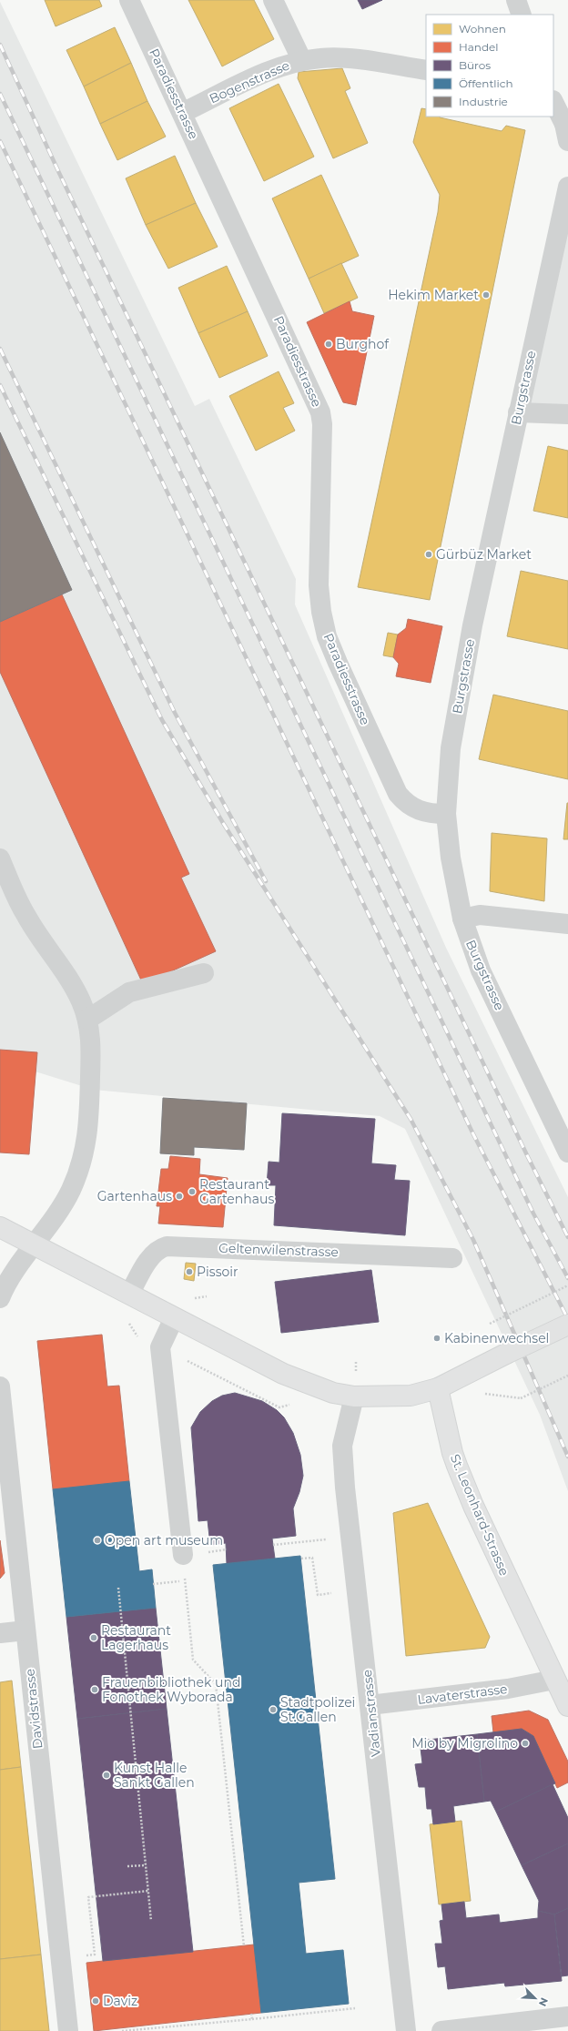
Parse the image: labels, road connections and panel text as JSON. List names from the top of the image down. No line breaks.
{"streets":{"main road":["St. Leonhard-Strasse"],"street":["Bogenstrasse","Paradiesstrasse","Burgstrasse","Geltenwilenstrasse","Lavaterstrasse","Davidstrasse","Vadianstrasse"]},"crossings":[["Bogenstrasse","Paradiesstrasse"],["Paradiesstrasse","Burgstrasse"],["St. Leonhard-Strasse","Lavaterstrasse"],["Lavaterstrasse","Vadianstrasse"]],"places":["Hekim Market","Burghof","Gürbüz Market","Restaurant Gartenhaus","Gartenhaus","Pissoir","Kabinenwechsel","Open art museum","Restaurant Lagerhaus","Frauenbibliothek und Fonothek Wyborada","Stadtpolizei St.Gallen","Mio by Migrolino","Kunst Halle Sankt Gallen","Daviz"],"legend":["Wohnen","Handel","Büros","Öffentlich","Industrie"],"north":"bottom right"}
